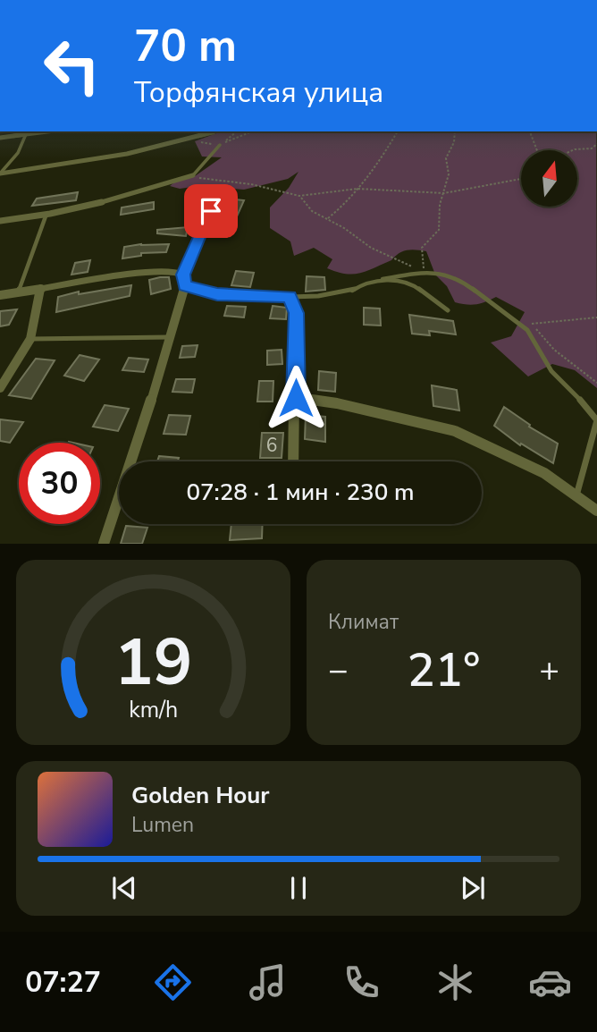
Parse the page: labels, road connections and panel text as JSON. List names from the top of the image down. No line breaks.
{"house_numbers":["6"],"north":"top","page":{"turn":["70 m","Торфянская улица"],"limit":"30","trip":"07:28 · 1 мин · 230 m","tile":"Климат","heat":["−","21°","+"],"song":["Golden Hour","Lumen"],"tabs":"07:27","gauge":["19","km/h"]}}
